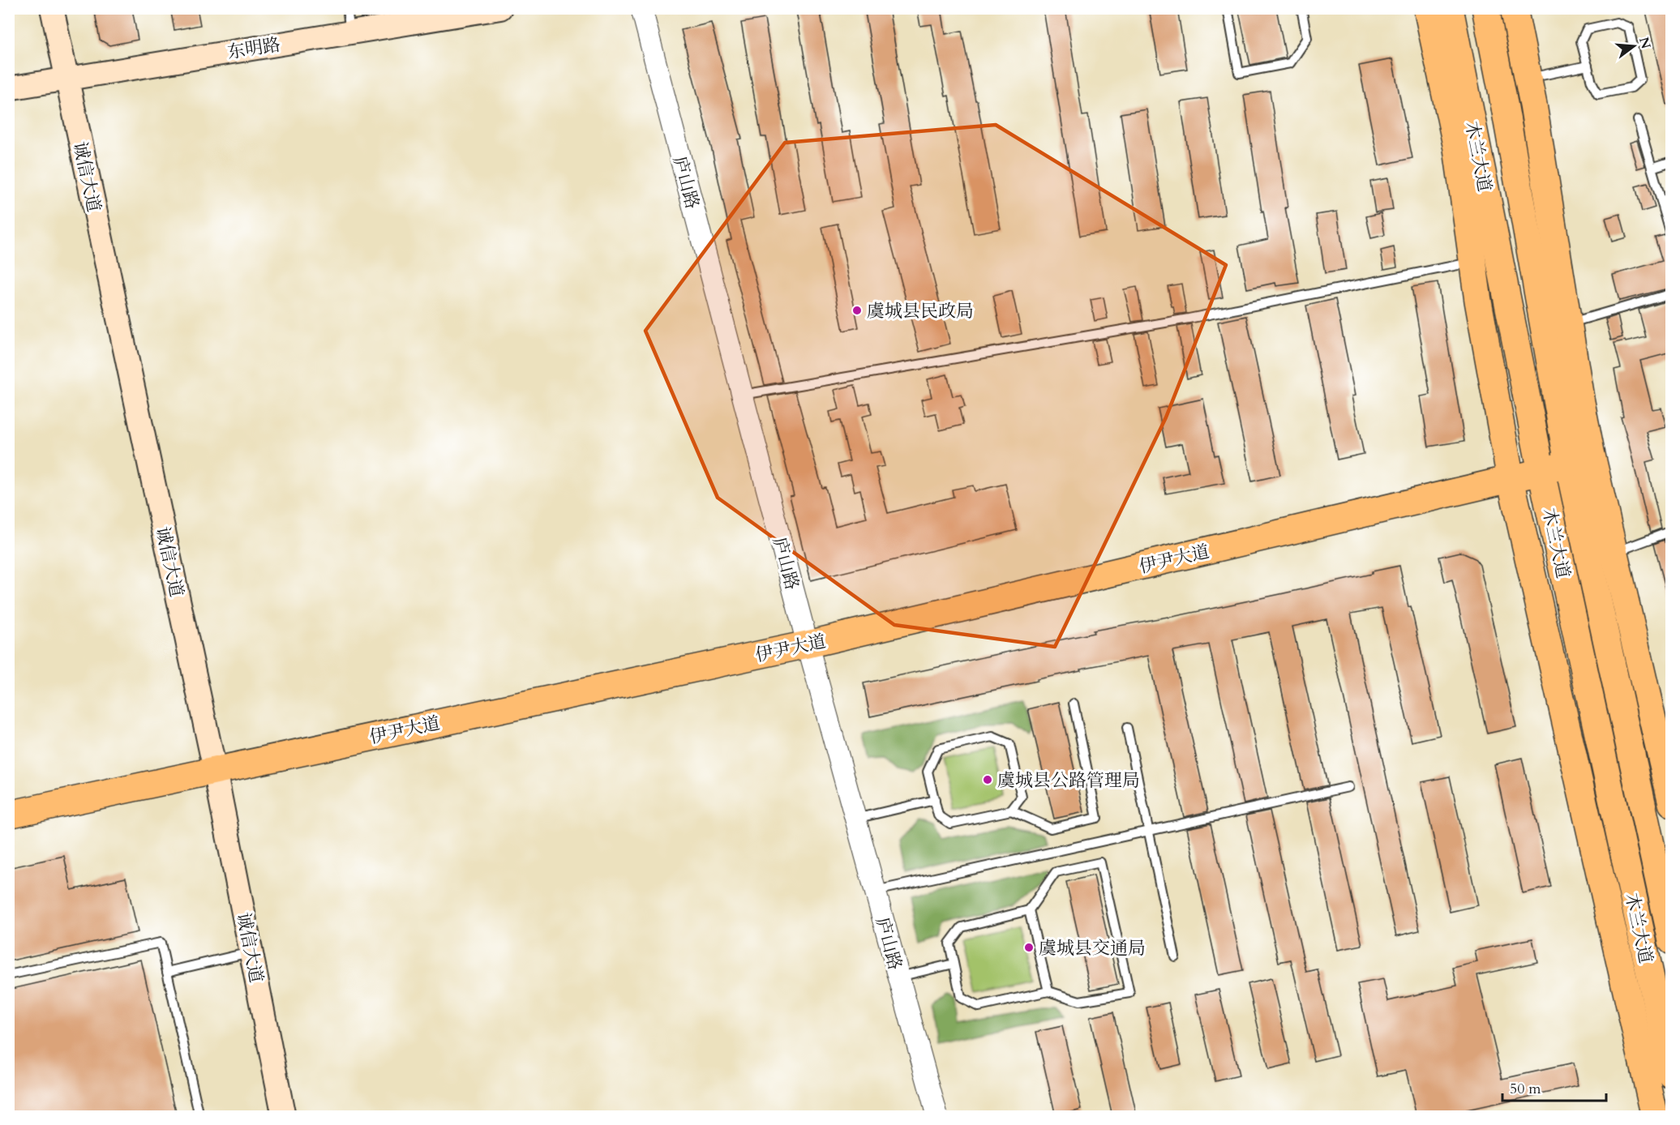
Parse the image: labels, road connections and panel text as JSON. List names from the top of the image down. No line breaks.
{"streets":{"main road":["东明路","木兰大道","诚信大道","伊尹大道"],"street":["庐山路"]},"crossings":[["东明路","诚信大道"],["木兰大道","伊尹大道"],["诚信大道","伊尹大道"],["庐山路","伊尹大道"]],"places":["虞城县民政局","虞城县公路管理局","虞城县交通局"],"scale_bar":"50 m","north":"right"}
